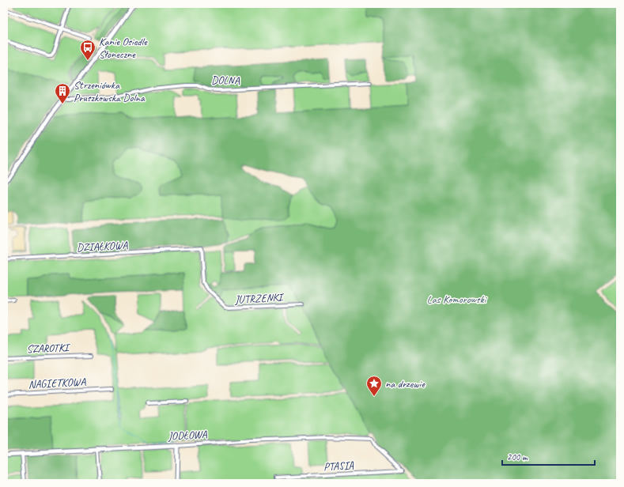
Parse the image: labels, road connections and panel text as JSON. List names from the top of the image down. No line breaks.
{"streets":{"street":["DOLNA","DZIAŁKOWA","JUTRZENKI","SZAROTKI","NAGIETKOWA","JODŁOWA","PTASIA"]},"crossings":[["DZIAŁKOWA","JUTRZENKI"],["JODŁOWA","PTASIA"]],"parks":["Las Komorowski"],"places":{"bus stop":["Kanie Osiedle Słoneczne"],"building":["Strzeniówka Pruszkowska Dolna"],"place":["na drzewie"]},"scale_bar":"200 m"}
